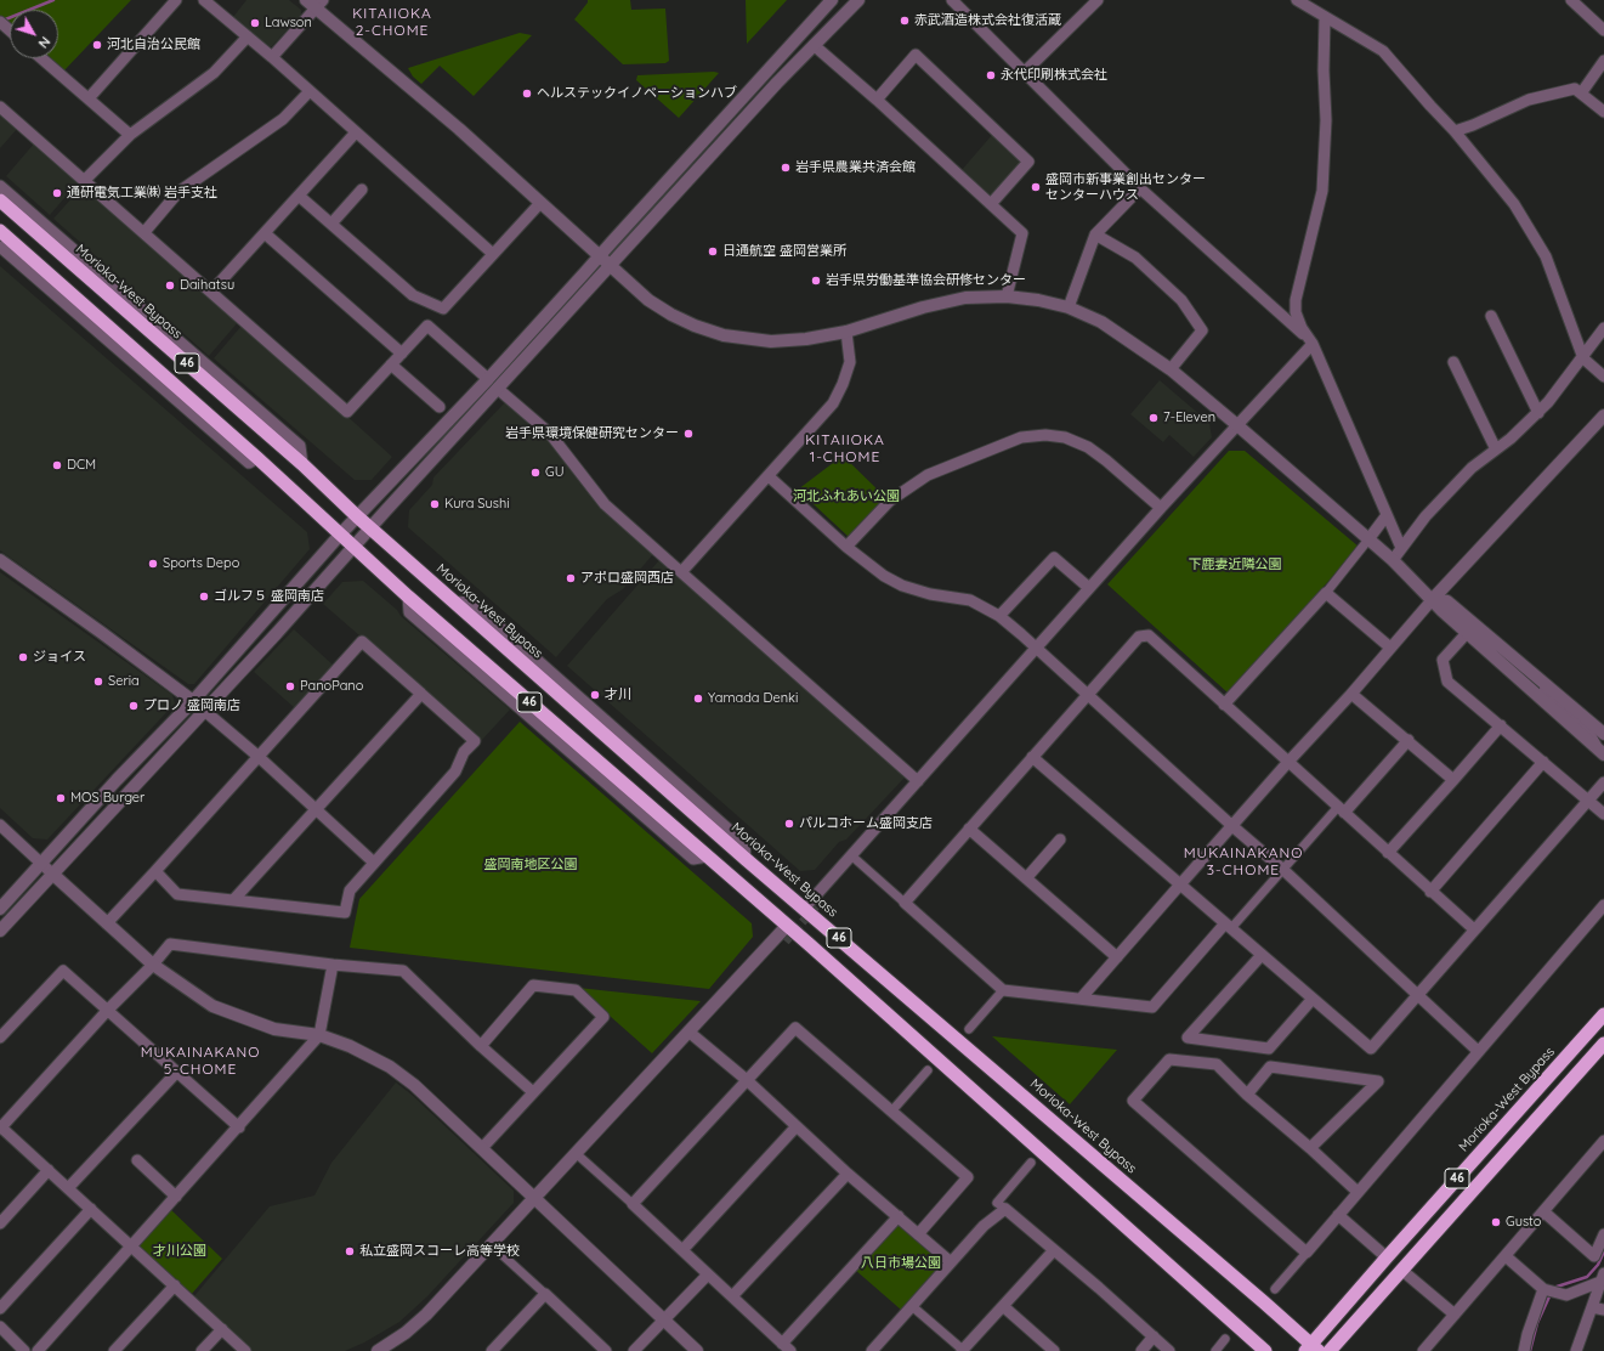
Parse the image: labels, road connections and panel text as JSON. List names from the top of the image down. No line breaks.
{"streets":{"highway":["Morioka-West Bypass","46"]},"districts":["KITAIIOKA 2-CHOME","KITAIIOKA 1-CHOME","MUKAINAKANO 3-CHOME","MUKAINAKANO 5-CHOME"],"parks":["河北ふれあい公園","下鹿妻近隣公園","盛岡南地区公園","才川公園","八日市場公園"],"places":["赤武酒造株式会社復活蔵","Lawson","河北自治公民館","永代印刷株式会社","ヘルステックイノベーションハブ","岩手県農業共済会館","盛岡市新事業創出センター センターハウス","通研電気工業㈱ 岩手支社","日通航空 盛岡営業所","岩手県労働基準協会研修センター","Daihatsu","7-Eleven","岩手県環境保健研究センター","DCM","GU","Kura Sushi","Sports Depo","アポロ盛岡西店","ゴルフ５ 盛岡南店","ジョイス","Seria","PanoPano","才川","Yamada Denki","プロノ 盛岡南店","MOS Burger","パルコホーム盛岡支店","Gusto","私立盛岡スコーレ高等学校"],"north":"bottom right"}
